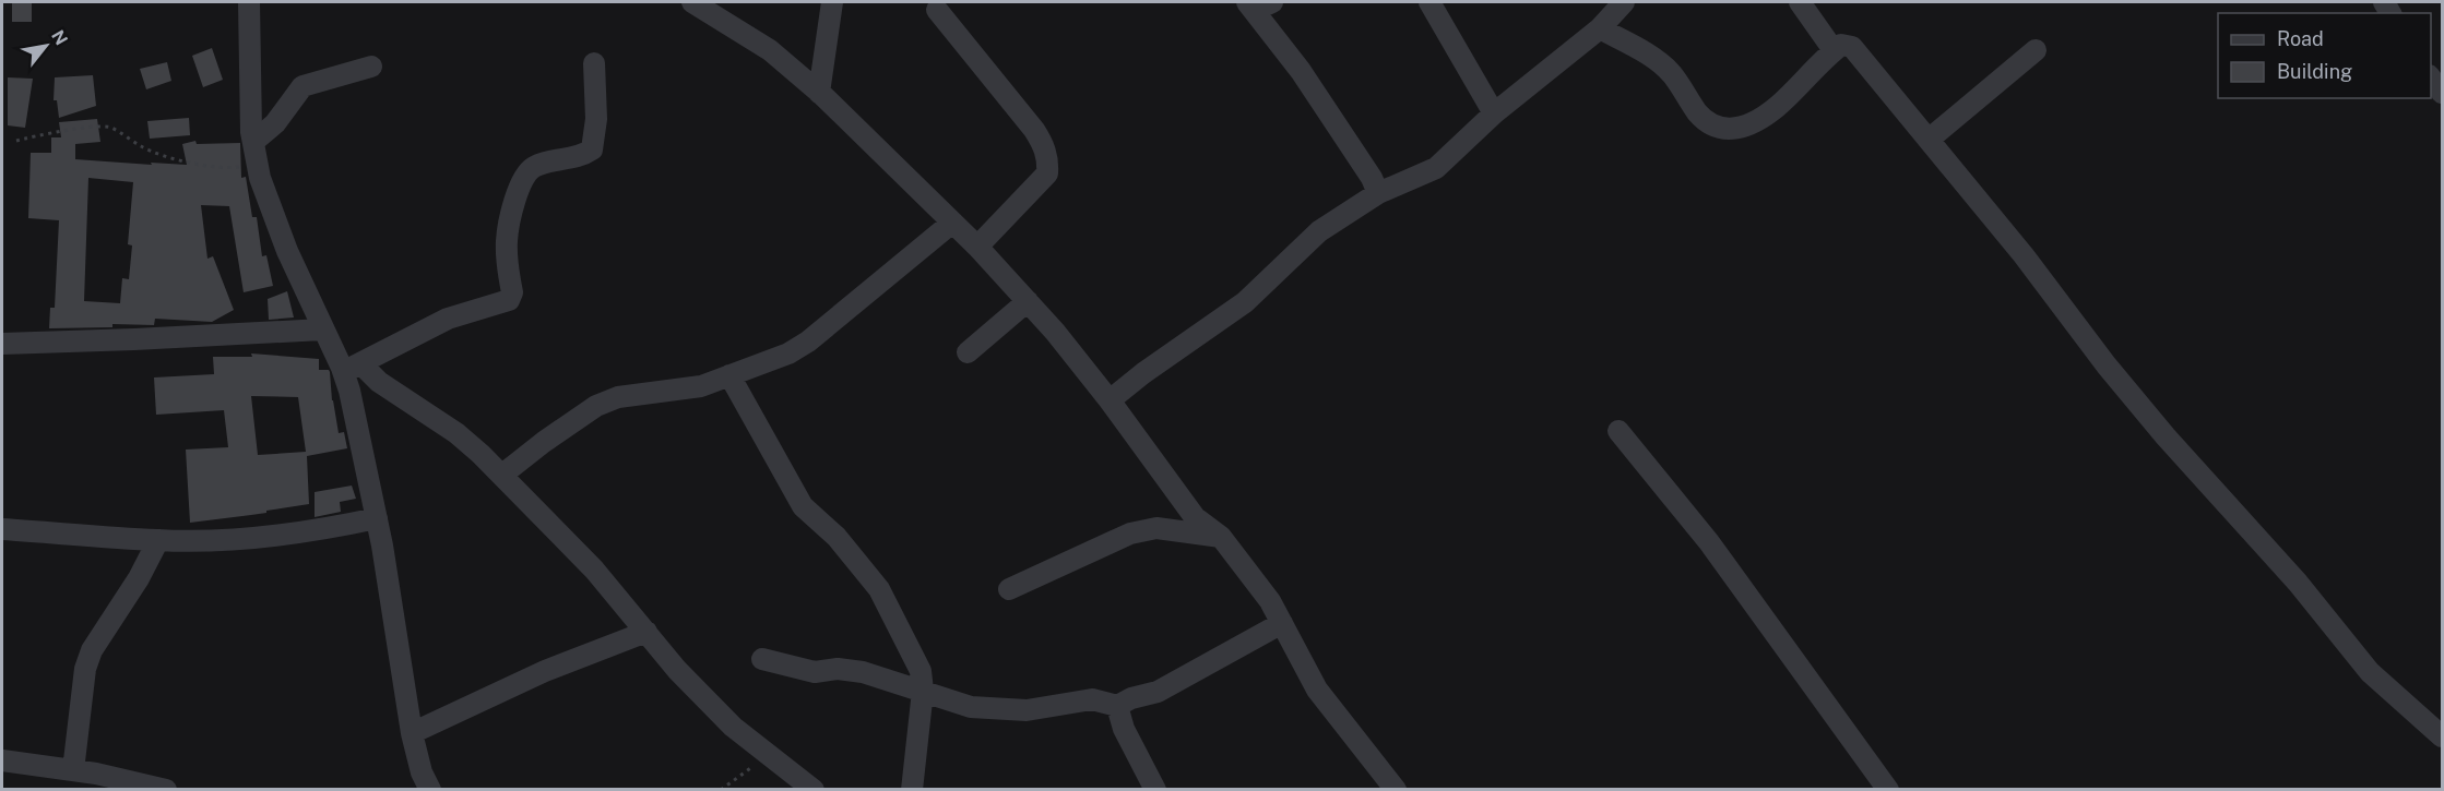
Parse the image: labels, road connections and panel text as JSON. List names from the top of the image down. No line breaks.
{"legend":["Road","Building"],"north":"top right"}
